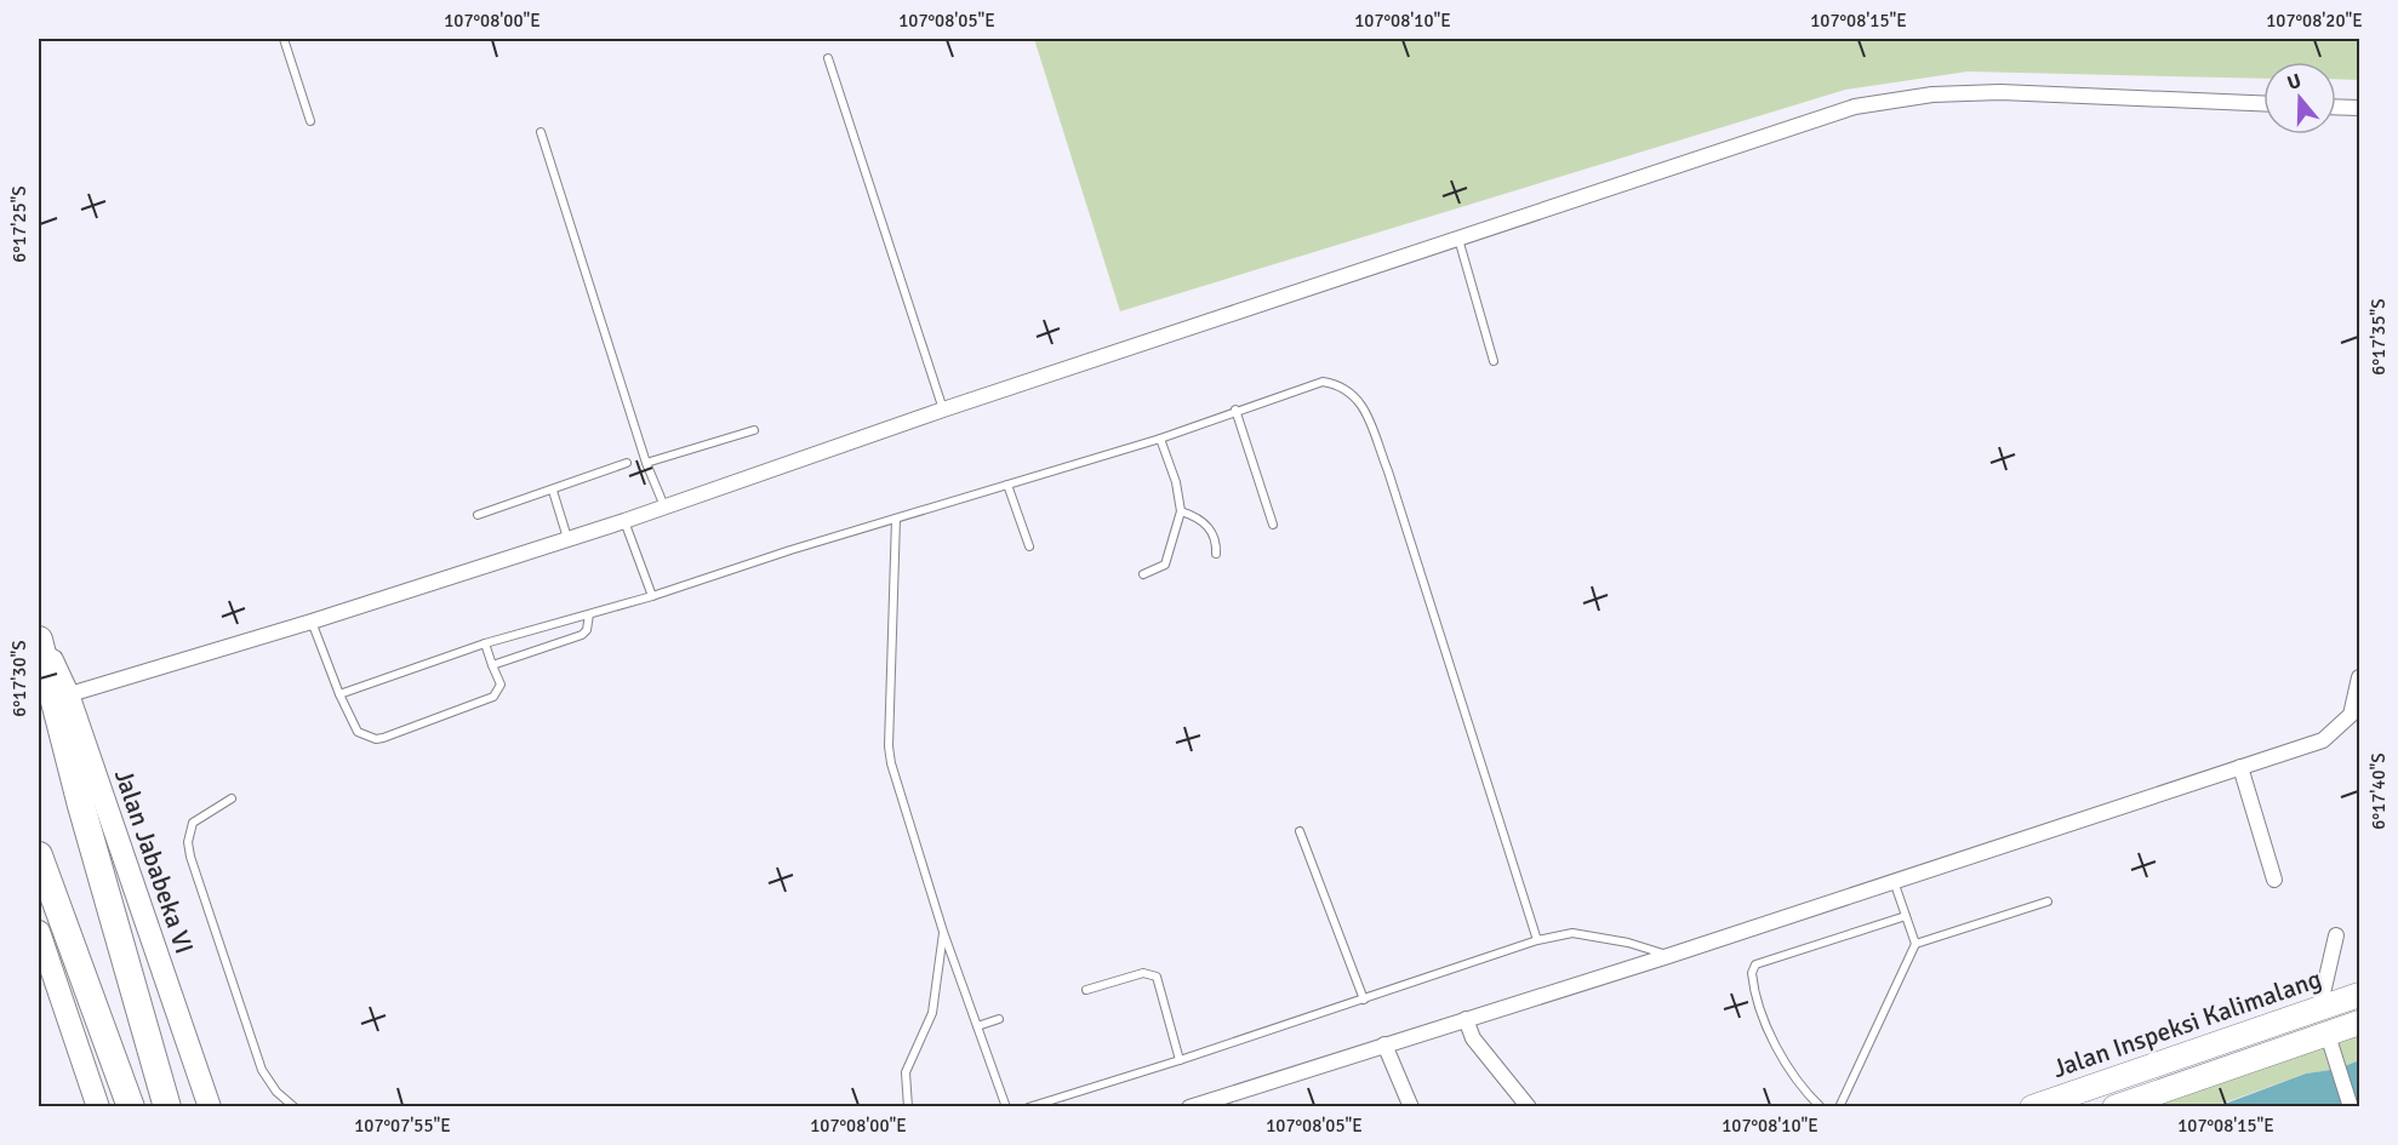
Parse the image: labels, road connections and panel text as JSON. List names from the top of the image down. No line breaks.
{"streets":{"main road":["Jalan Jababeka VI","Jalan Inspeksi Kalimalang"]},"north":"top","coordinates":["107°08'00\"E","107°08'05\"E","107°08'10\"E","107°08'15\"E","107°08'20\"E","6°17'25\"S","6°17'35\"S","6°17'30\"S","6°17'40\"S","107°07'55\"E"]}
